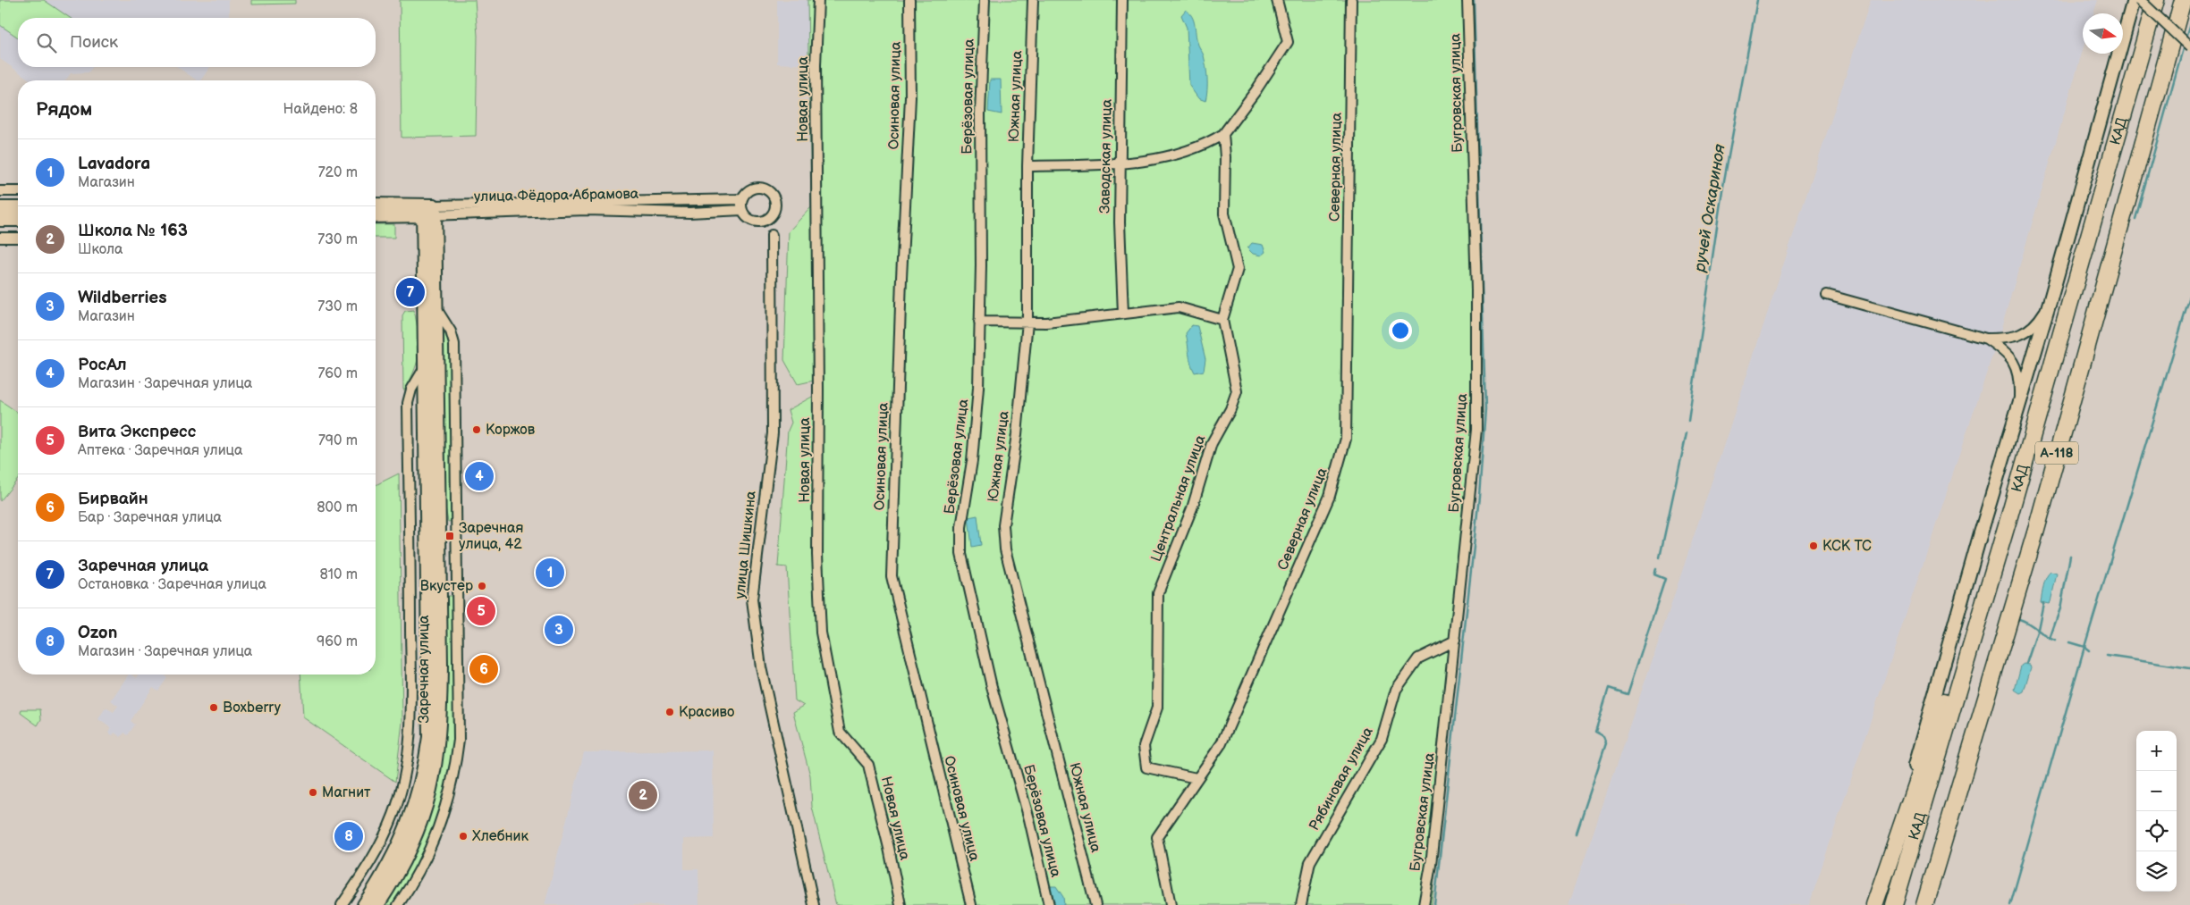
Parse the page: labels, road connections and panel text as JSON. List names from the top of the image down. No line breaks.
{"streets":{"highway":["КАД","А-118"],"street":["Бугровская улица","Осиновая улица","Берёзовая улица","Южная улица","Новая улица","Заводская улица","Северная улица","улица Фёдора Абрамова","Центральная улица","улица Шишкина","Заречная улица","Рябиновая улица"]},"crossings":[["Бугровская улица","Рябиновая улица"],["Северная улица","Центральная улица"],["улица Фёдора Абрамова","Заречная улица"]],"water":["ручей Оскариноя"],"places":{"other":["Коржов","КСК ТС","Вкустер","Boxberry","Красиво","Магнит","Хлебник"],"transit":["Заречная улица, 42"]},"north":"right","page":{"search":"Поиск","heading":["Рядом","Найдено: 8"],"list":[{"mark":"1","name":"Lavadora","note":"Магазин","value":"720 m"},{"mark":"2","name":"Школа № 163","note":"Школа","value":"730 m"},{"mark":"3","name":"Wildberries","note":"Магазин","value":"730 m"},{"mark":"4","name":"РосАл","note":"Магазин · Заречная улица","value":"760 m"},{"mark":"5","name":"Вита Экспресс","note":"Аптека · Заречная улица","value":"790 m"},{"mark":"6","name":"Бирвайн","note":"Бар · Заречная улица","value":"800 m"},{"mark":"7","name":"Заречная улица","note":"Остановка · Заречная улица","value":"810 m"},{"mark":"8","name":"Ozon","note":"Магазин · Заречная улица","value":"960 m"}],"pins":["7","4","1","5","3","6","2","8"],"map_buttons":["+","−"]}}
